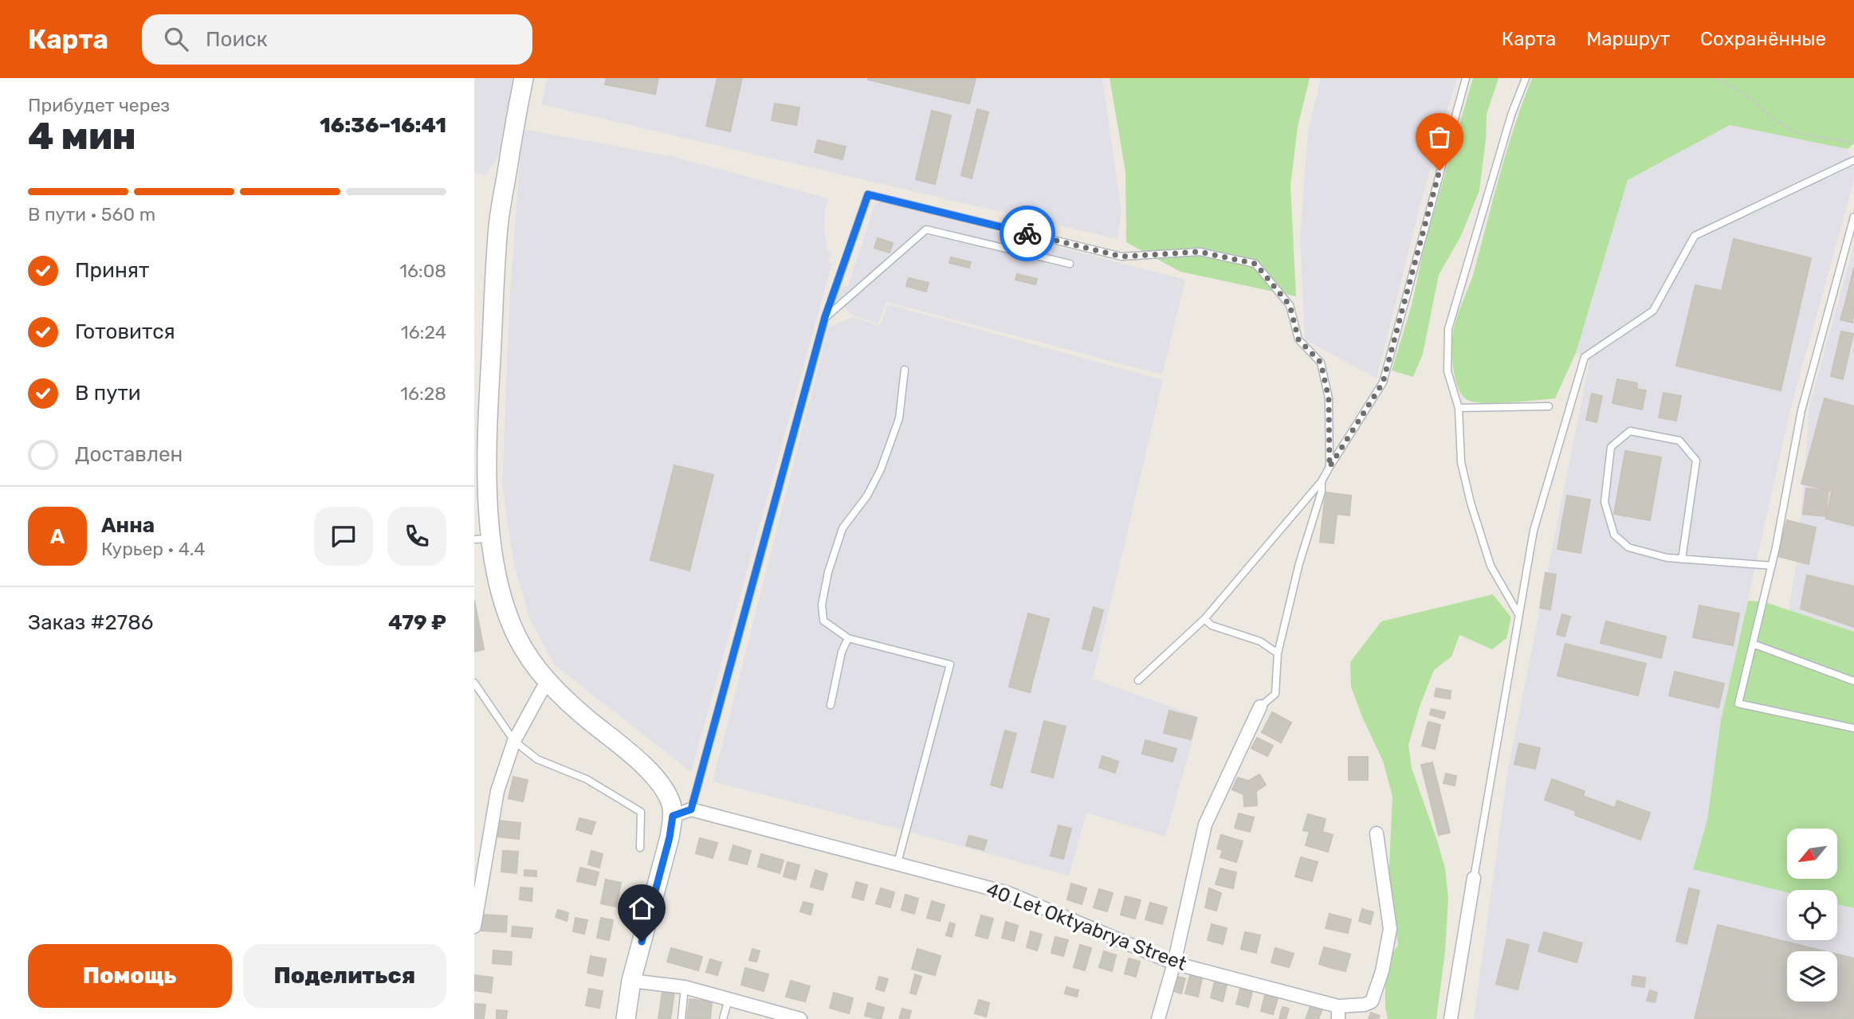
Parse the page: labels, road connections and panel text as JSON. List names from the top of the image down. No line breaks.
{"streets":{"street":["40 Let Oktyabrya Street"]},"north":"bottom left","page":{"header":"Карта","search":"Поиск","nav":["Карта","Маршрут","Сохранённые"],"heading":["4 мин","Прибудет через","16:36–16:41"],"panel":["Анна","Курьер · 4.4","Заказ #2786","479 ₽"],"bar":"В пути · 560 m","list":[["Принят","16:08"],["Готовится","16:24"],["В пути","16:28"],"Доставлен"],"round":"А","buttons":["Помощь","Поделиться"]}}
